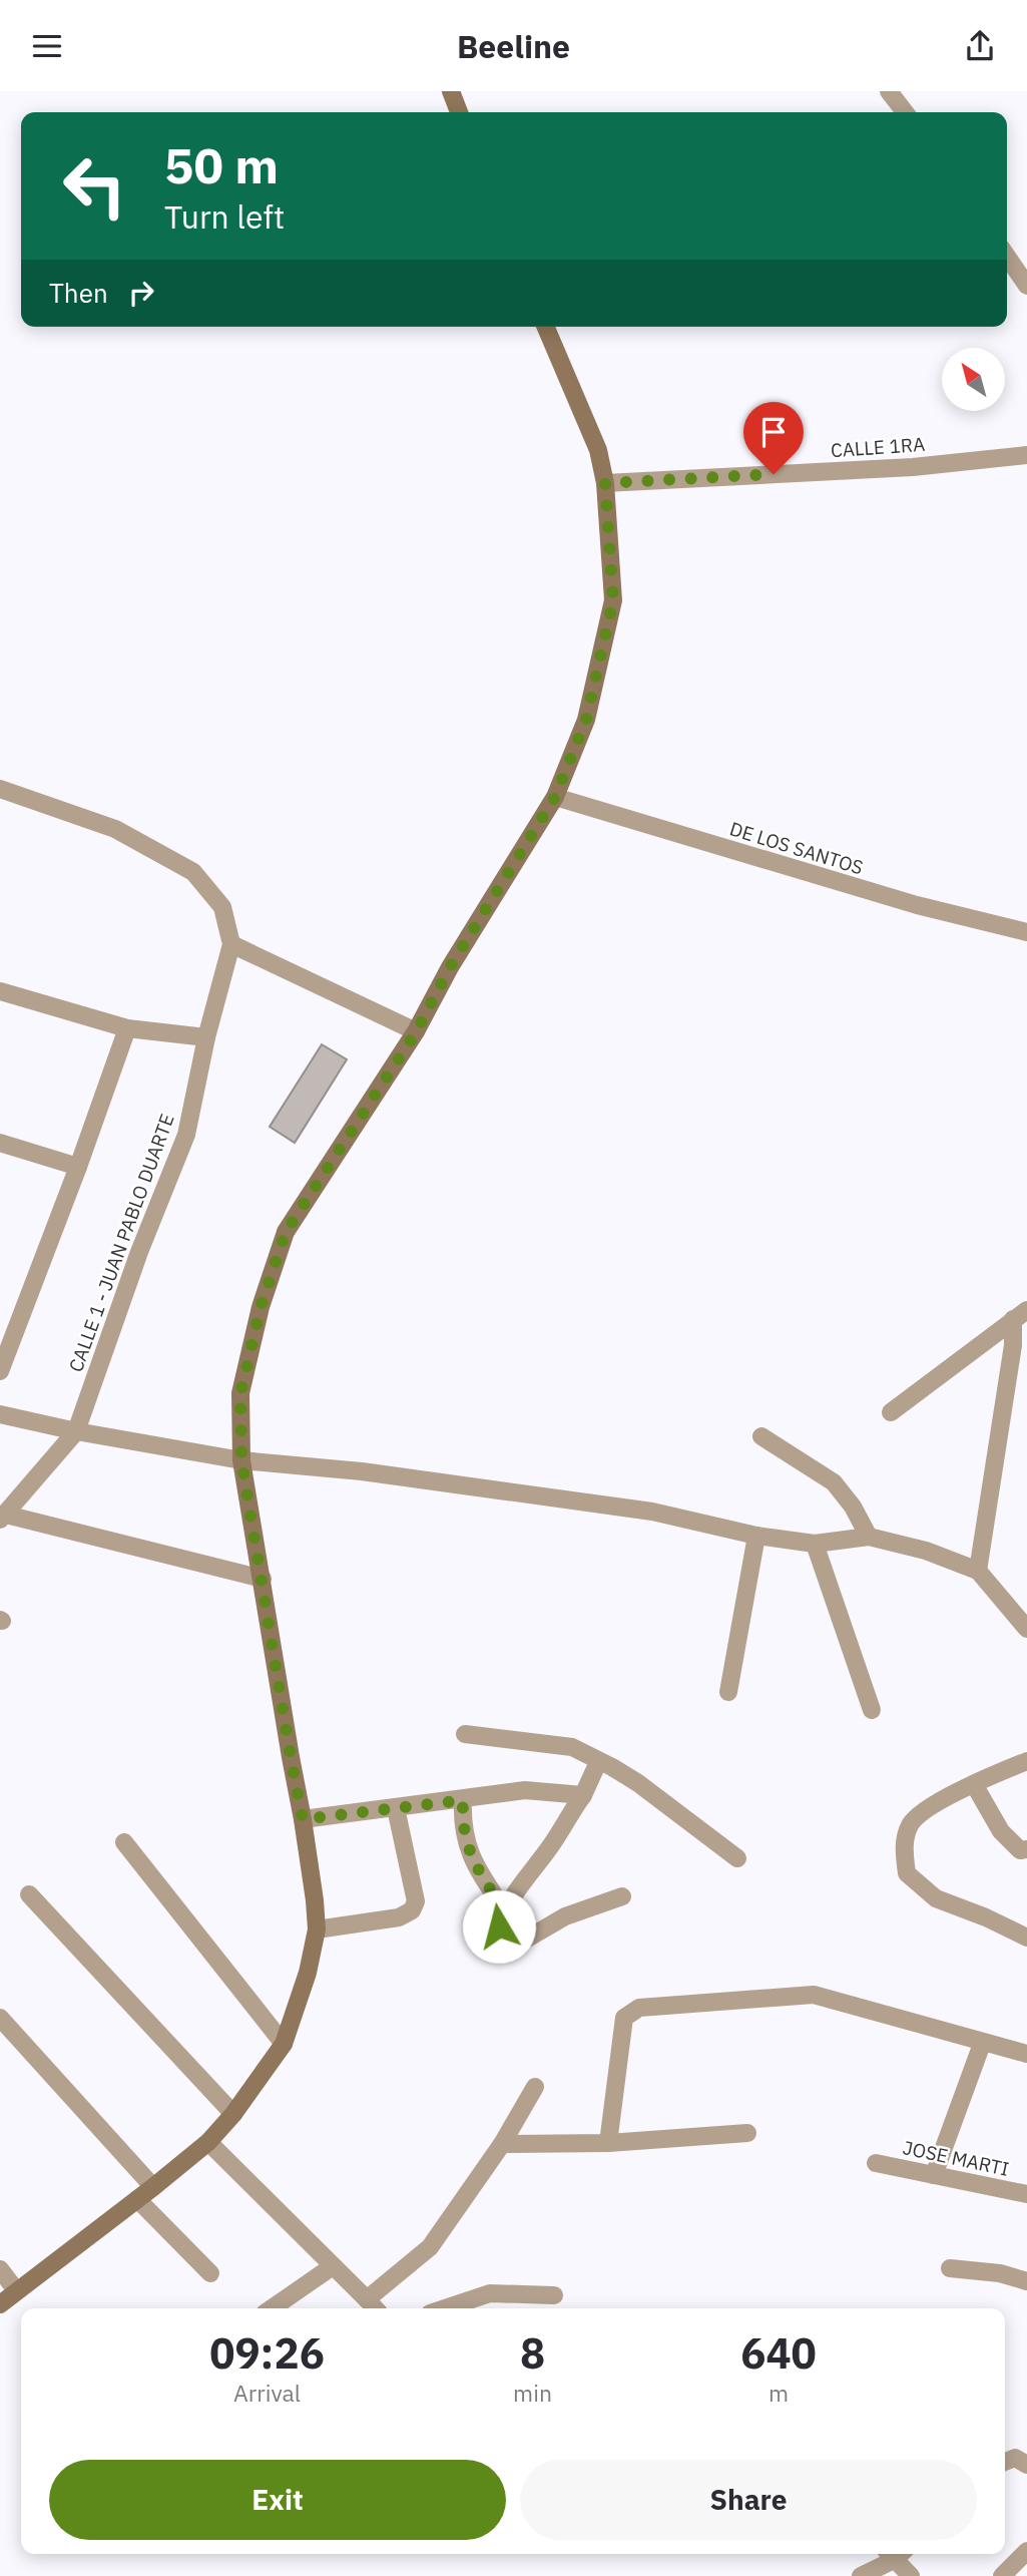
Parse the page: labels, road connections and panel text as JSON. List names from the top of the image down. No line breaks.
{"streets":{"street":["CALLE 1RA","DE LOS SANTOS","CALLE 1 - JUAN PABLO DUARTE","JOSE MARTI"]},"north":"top left","page":{"header":"Beeline","turn":["50 m","Turn left"],"then":"Then","eta":["09:26","Arrival","8","min","640","m"],"buttons":["Exit","Share"]}}
